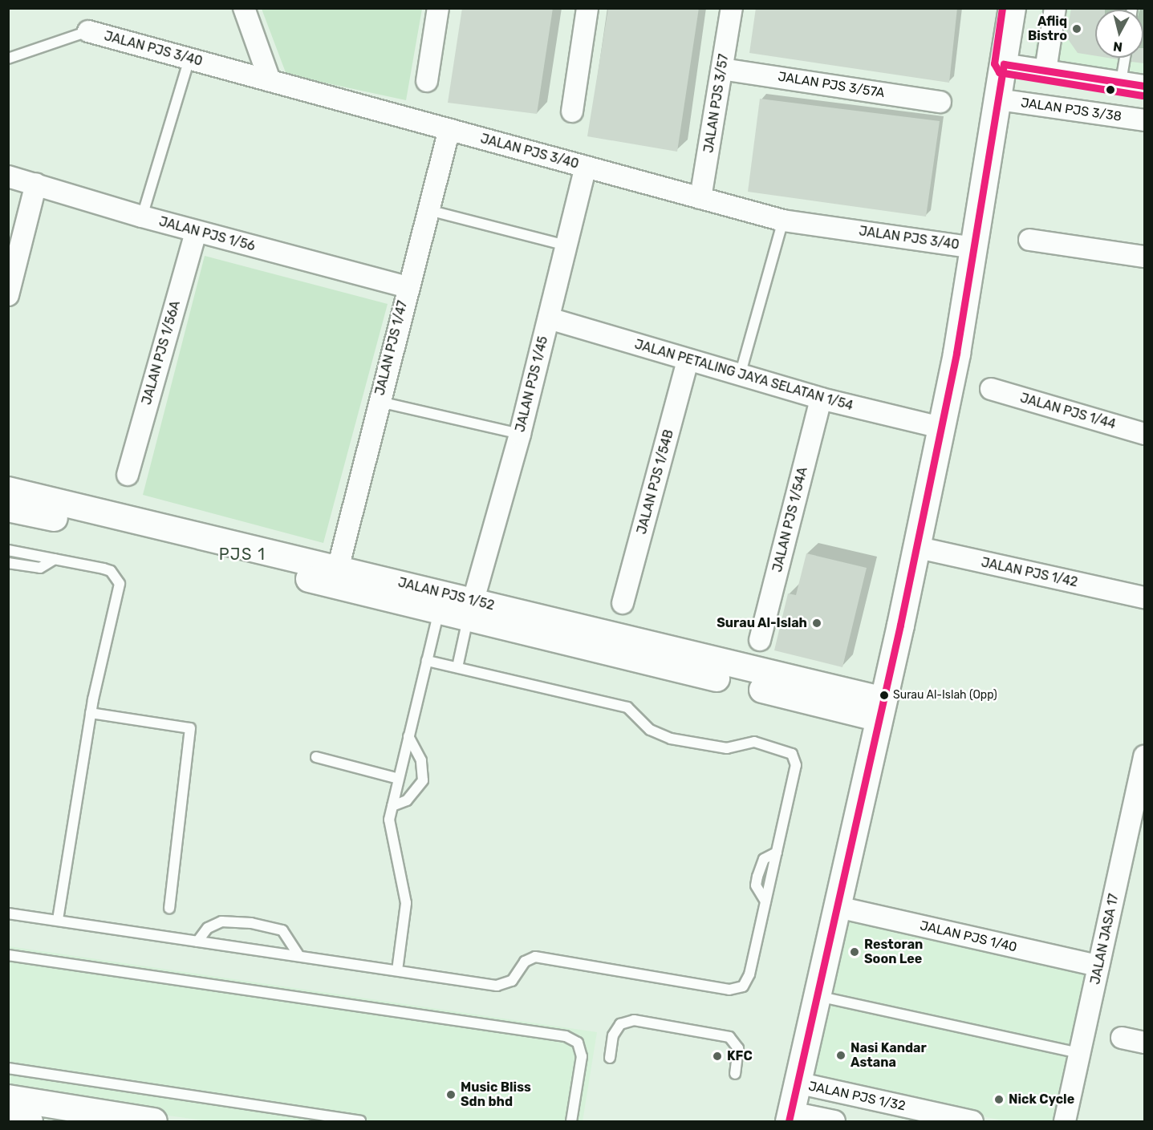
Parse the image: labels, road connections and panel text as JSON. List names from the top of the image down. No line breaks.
{"streets":{"street":["JALAN PJS 3/40","JALAN PJS 3/57A","JALAN PJS 3/57","JALAN PJS 3/38","JALAN PJS 1/56","JALAN PJS 1/47","JALAN PJS 1/56A","JALAN PETALING JAYA SELATAN 1/54","JALAN PJS 1/45","JALAN PJS 1/44","JALAN PJS 1/54B","JALAN PJS 1/54A","JALAN PJS 1/42","JALAN PJS 1/52","JALAN PJS 1/40","JALAN JASA 17","JALAN PJS 1/32"]},"crossings":[["JALAN PJS 3/40","JALAN PJS 3/57"],["JALAN PJS 3/40","JALAN PJS 1/47"],["JALAN PJS 3/40","JALAN PJS 1/45"],["JALAN PJS 3/57A","JALAN PJS 3/57"],["JALAN PJS 1/56","JALAN PJS 1/47"],["JALAN PJS 1/56","JALAN PJS 1/56A"],["JALAN PJS 1/47","JALAN PJS 1/52"],["JALAN PETALING JAYA SELATAN 1/54","JALAN PJS 1/45"],["JALAN PETALING JAYA SELATAN 1/54","JALAN PJS 1/54B"],["JALAN PETALING JAYA SELATAN 1/54","JALAN PJS 1/54A"],["JALAN PJS 1/45","JALAN PJS 1/52"],["JALAN PJS 1/40","JALAN JASA 17"]],"districts":["PJS 1"],"places":["Afliq Bistro","Surau Al-Islah","Surau Al-Islah (Opp)","Restoran Soon Lee","Nasi Kandar Astana","KFC","Music Bliss Sdn bhd","Nick Cycle"],"north":"bottom"}
